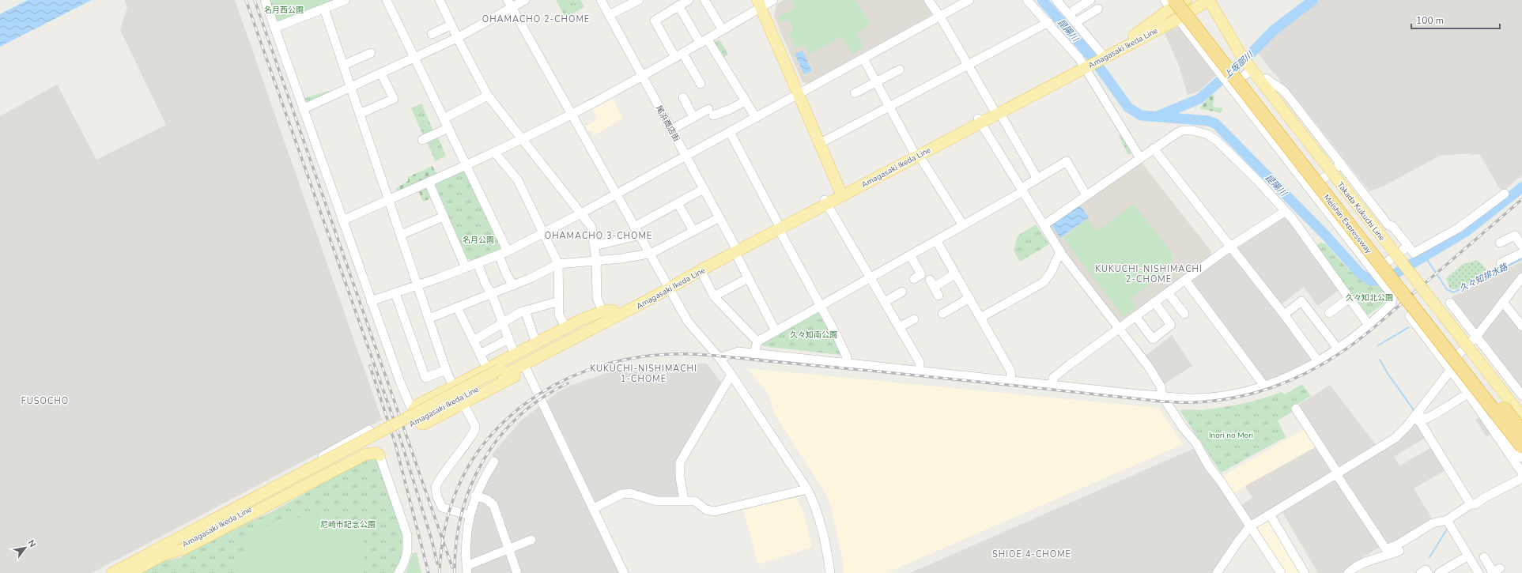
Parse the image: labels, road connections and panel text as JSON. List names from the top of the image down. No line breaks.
{"streets":{"highway":["Meishin Expressway"],"main road":["Amagasaki Ikeda Line","Takada Kukuchi Line"],"street":["尾浜商店街"]},"crossings":[["Amagasaki Ikeda Line","尾浜商店街"],["Amagasaki Ikeda Line","Takada Kukuchi Line"],["Amagasaki Ikeda Line","Meishin Expressway"]],"districts":["OHAMACHO 2-CHOME","OHAMACHO 3-CHOME","KUKUCHI-NISHIMACHI 2-CHOME","KUKUCHI-NISHIMACHI 1-CHOME","FUSOCHO","SHIOE 4-CHOME"],"water":["昆陽川","上坂部川","久々知排水路"],"parks":["名月西公園","名月公園","久々知北公園","久々知南公園","Inori no Mori","尼崎市記念公園"],"scale_bar":"100 m","north":"top right"}
